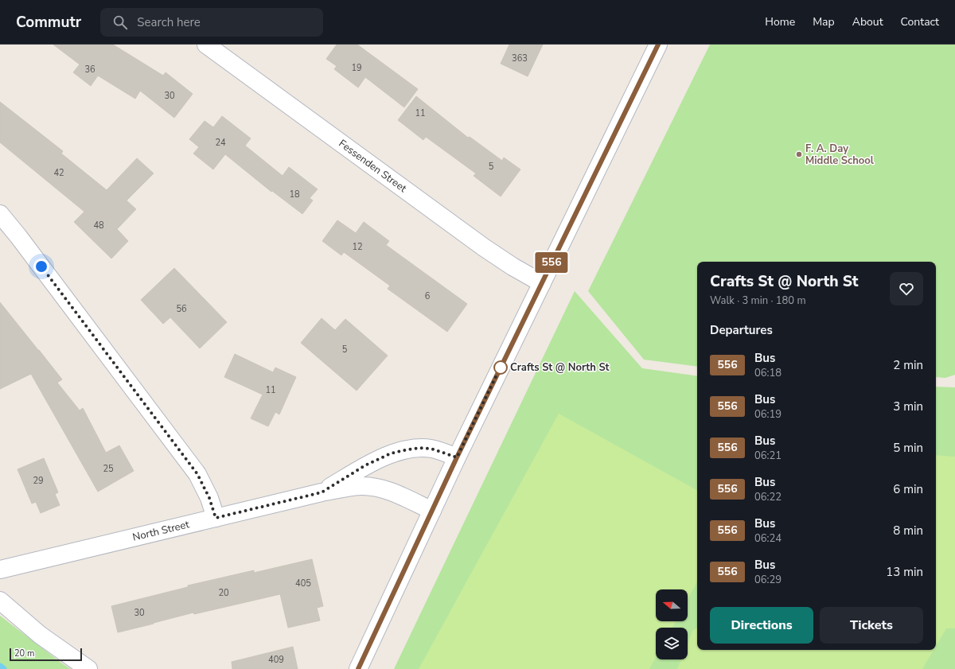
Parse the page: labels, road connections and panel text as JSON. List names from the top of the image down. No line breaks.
{"streets":{"main road":["Fessenden Street","North Street"]},"places":["F. A. Day Middle School","Crafts St @ North St"],"lines":["bus line 556"],"house_numbers":["363","19","36","30","11","24","5","42","18","48","12","6","56","5","11","25","29","405","20","30","409"],"scale_bar":"20 m","north":"left","page":{"header":"Commutr","search":"Search here","nav":["Home","Map","About","Contact"],"on_map":"556","heading":[["Crafts St @ North St","Walk · 3 min · 180 m"],"Departures"],"list":[{"mark":"556","name":"Bus","note":"06:18","value":"2 min"},{"mark":"556","name":"Bus","note":"06:19","value":"3 min"},{"mark":"556","name":"Bus","note":"06:21","value":"5 min"},{"mark":"556","name":"Bus","note":"06:22","value":"6 min"},{"mark":"556","name":"Bus","note":"06:24","value":"8 min"},{"mark":"556","name":"Bus","note":"06:29","value":"13 min"}],"buttons":["Directions","Tickets"],"scale":"20 m"}}
